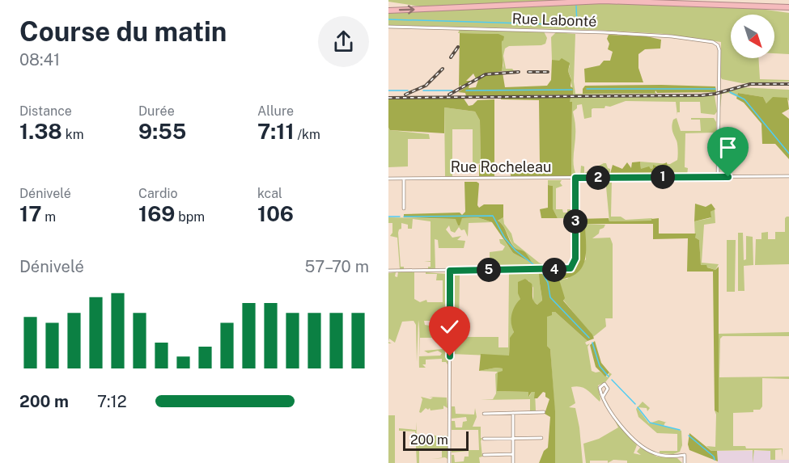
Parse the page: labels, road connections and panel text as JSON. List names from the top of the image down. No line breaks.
{"streets":{"street":["Rue Labonté","Rue Rocheleau"]},"crossings":[["Rue Labonté","Rue Rocheleau"]],"scale_bar":"200 m","north":"bottom right","page":{"heading":["Course du matin","08:41"],"stats":[["Distance","1.38 km"],["Durée","9:55"],["Allure","7:11 /km"],["Dénivelé","17 m"],["Cardio","169 bpm"],["kcal","106"]],"pins":["1","2","3","4","5"],"chart":["Dénivelé","57–70 m"],"list":[{"name":"200 m","note":"7:12"}],"scale":"200 m"}}
